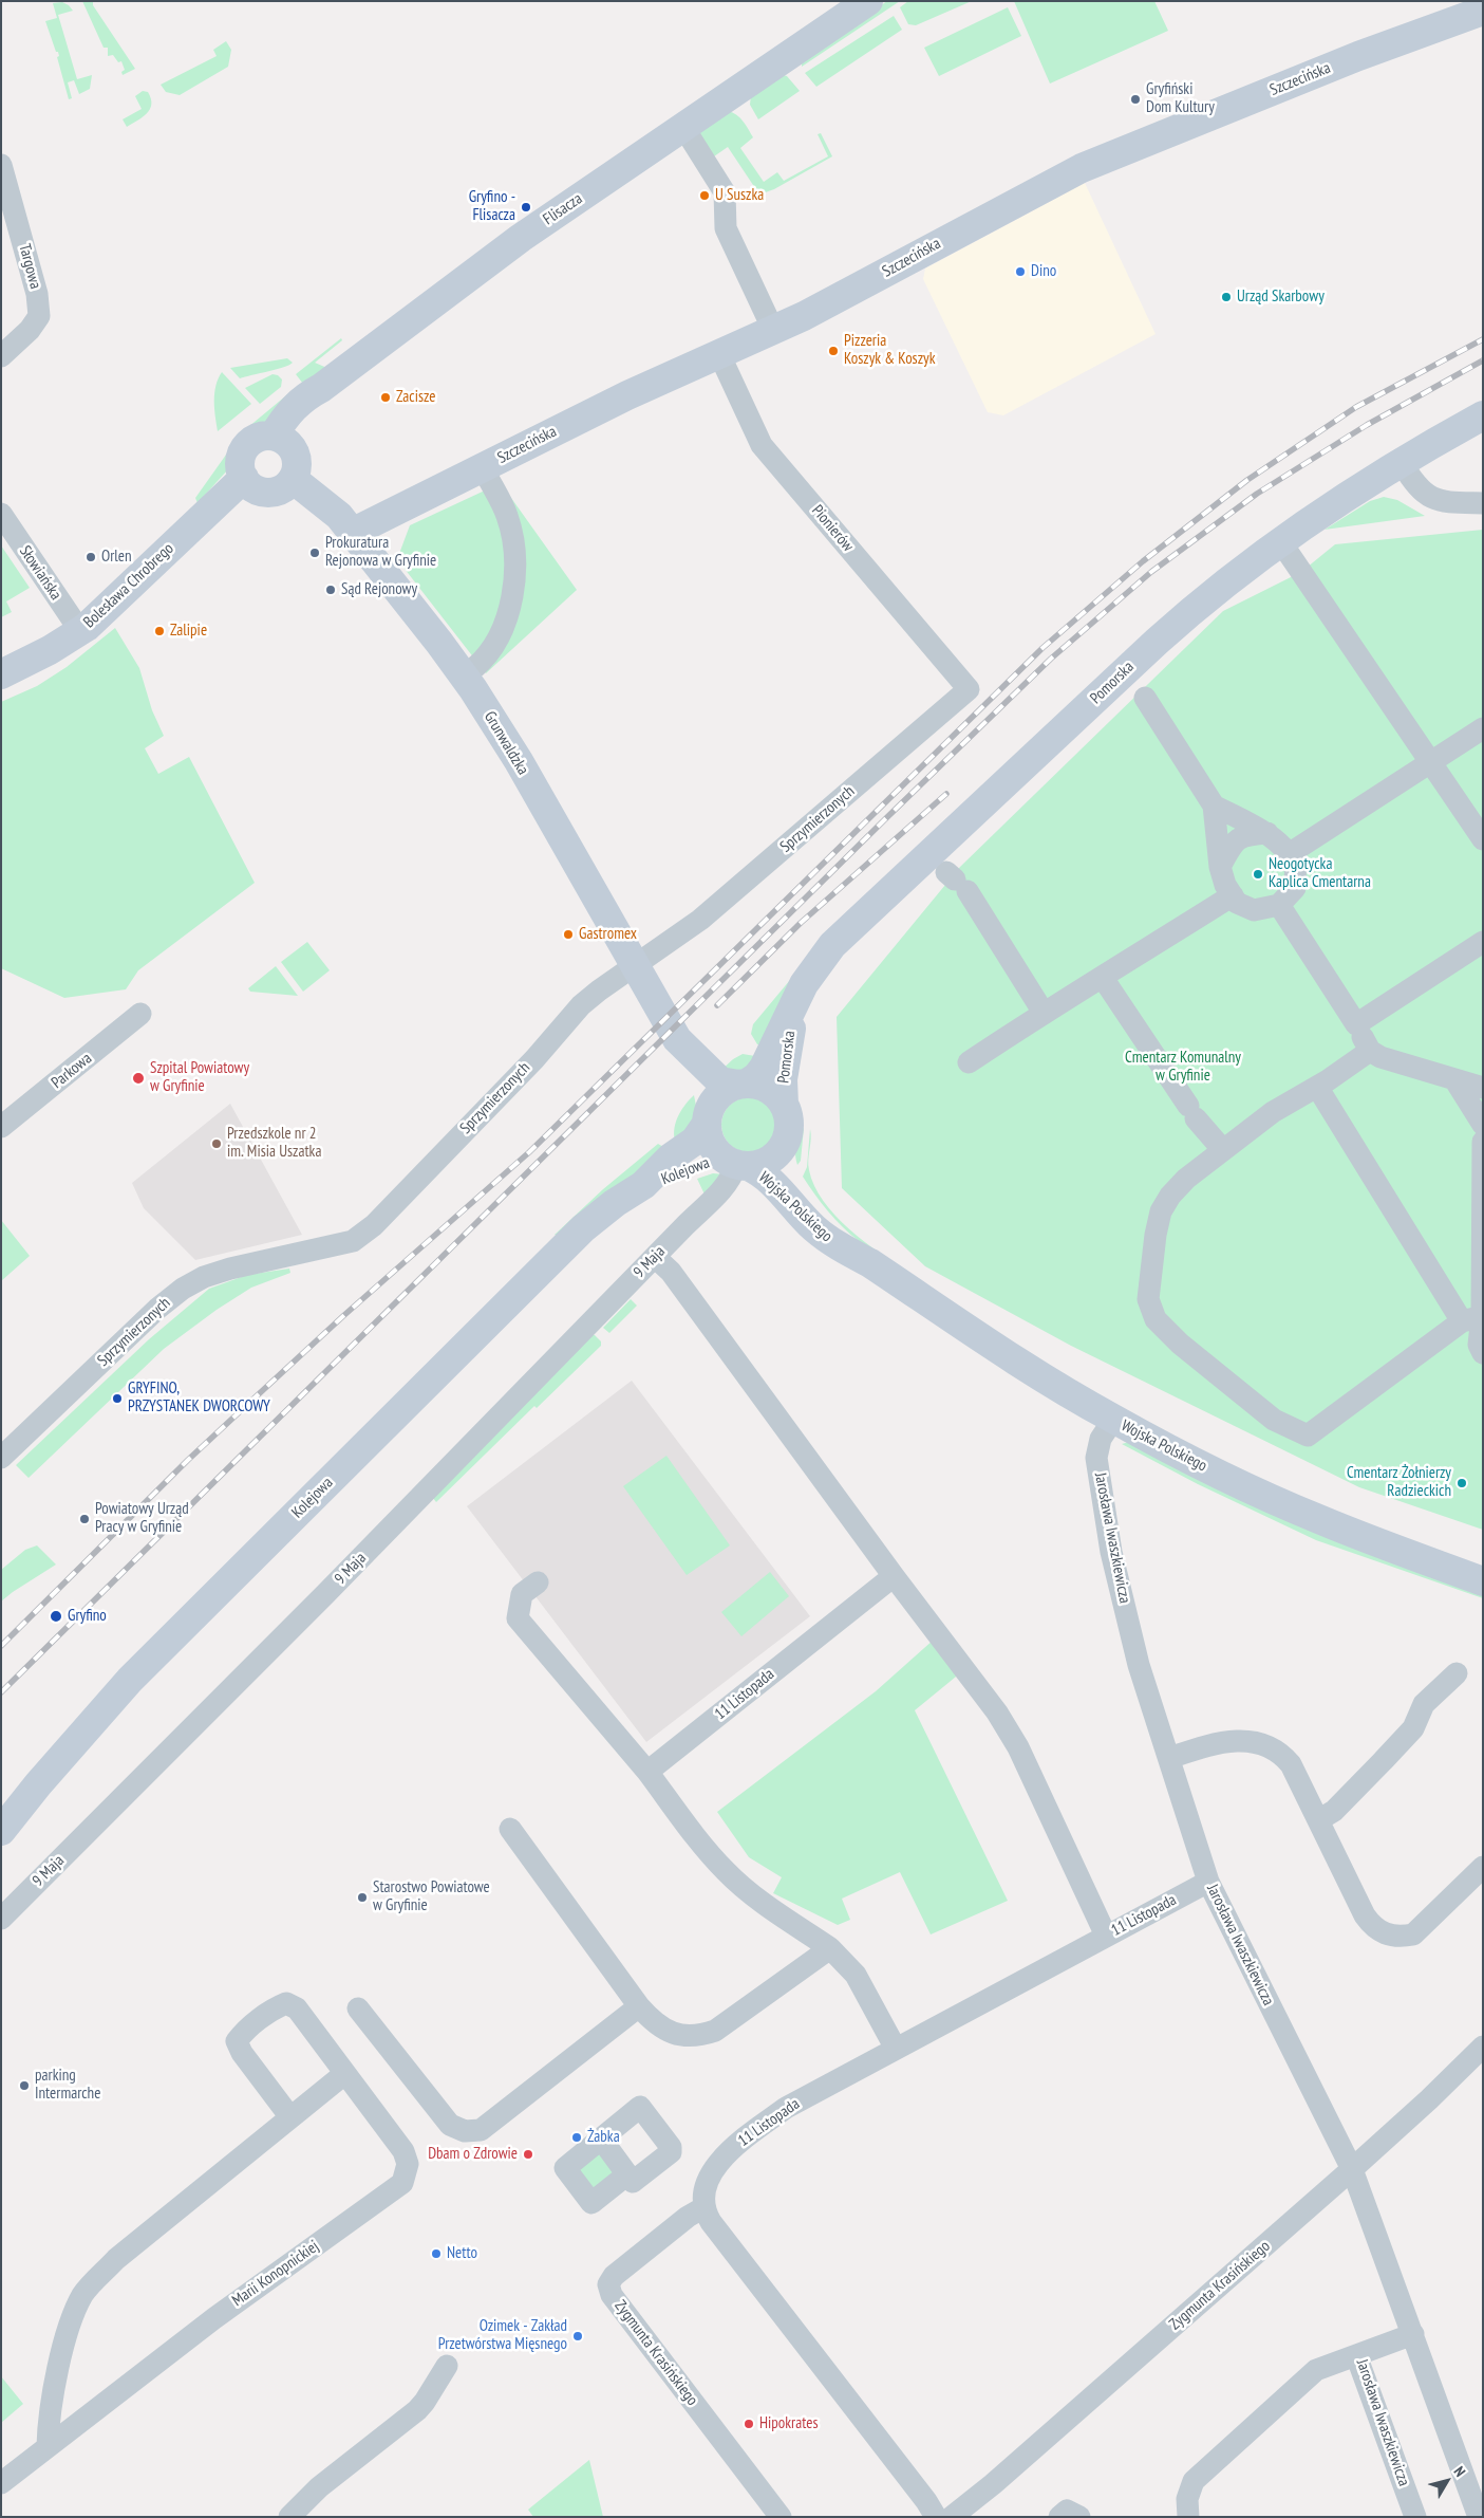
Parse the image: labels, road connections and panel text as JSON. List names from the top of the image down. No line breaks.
{"streets":{"street":["Szczecińska","Flisacza","Targowa","Pionierów","Słowiańska","Bolesława Chrobrego","Pomorska","Grunwaldzka","Sprzymierzonych","Parkowa","Kolejowa","Wojska Polskiego","9 Maja","Jarosława Iwaszkiewicza","11 Listopada","Marii Konopnickiej","Zygmunta Krasińskiego"]},"crossings":[["Szczecińska","Pionierów"],["Szczecińska","Grunwaldzka"],["Flisacza","Bolesława Chrobrego"],["Flisacza","Grunwaldzka"],["Pionierów","Sprzymierzonych"],["Słowiańska","Bolesława Chrobrego"],["Bolesława Chrobrego","Grunwaldzka"],["Pomorska","Grunwaldzka"],["Pomorska","Kolejowa"],["Pomorska","Wojska Polskiego"],["Pomorska","9 Maja"],["Grunwaldzka","Sprzymierzonych"],["Grunwaldzka","Kolejowa"],["Grunwaldzka","Wojska Polskiego"],["Grunwaldzka","9 Maja"],["Kolejowa","Wojska Polskiego"],["Kolejowa","9 Maja"],["Wojska Polskiego","9 Maja"],["Wojska Polskiego","Jarosława Iwaszkiewicza"],["Jarosława Iwaszkiewicza","11 Listopada"],["Jarosława Iwaszkiewicza","Zygmunta Krasińskiego"],["11 Listopada","Zygmunta Krasińskiego"]],"parks":["Cmentarz Komunalny w Gryfinie"],"places":["Gryfiński Dom Kultury","U Suszka","Gryfino - Flisacza","Dino","Urząd Skarbowy","Pizzeria Koszyk & Koszyk","Zacisze","Prokuratura Rejonowa w Gryfinie","Orlen","Sąd Rejonowy","Zalipie","Neogotycka Kaplica Cmentarna","Gastromex","Szpital Powiatowy w Gryfinie","Przedszkole nr 2 im. Misia Uszatka","GRYFINO, PRZYSTANEK DWORCOWY","Cmentarz Żołnierzy Radzieckich","Powiatowy Urząd Pracy w Gryfinie","Gryfino","Starostwo Powiatowe w Gryfinie","parking Intermarche","Żabka","Dbam o Zdrowie","Netto","Ozimek - Zakład Przetwórstwa Mięsnego","Hipokrates"],"north":"top right"}
